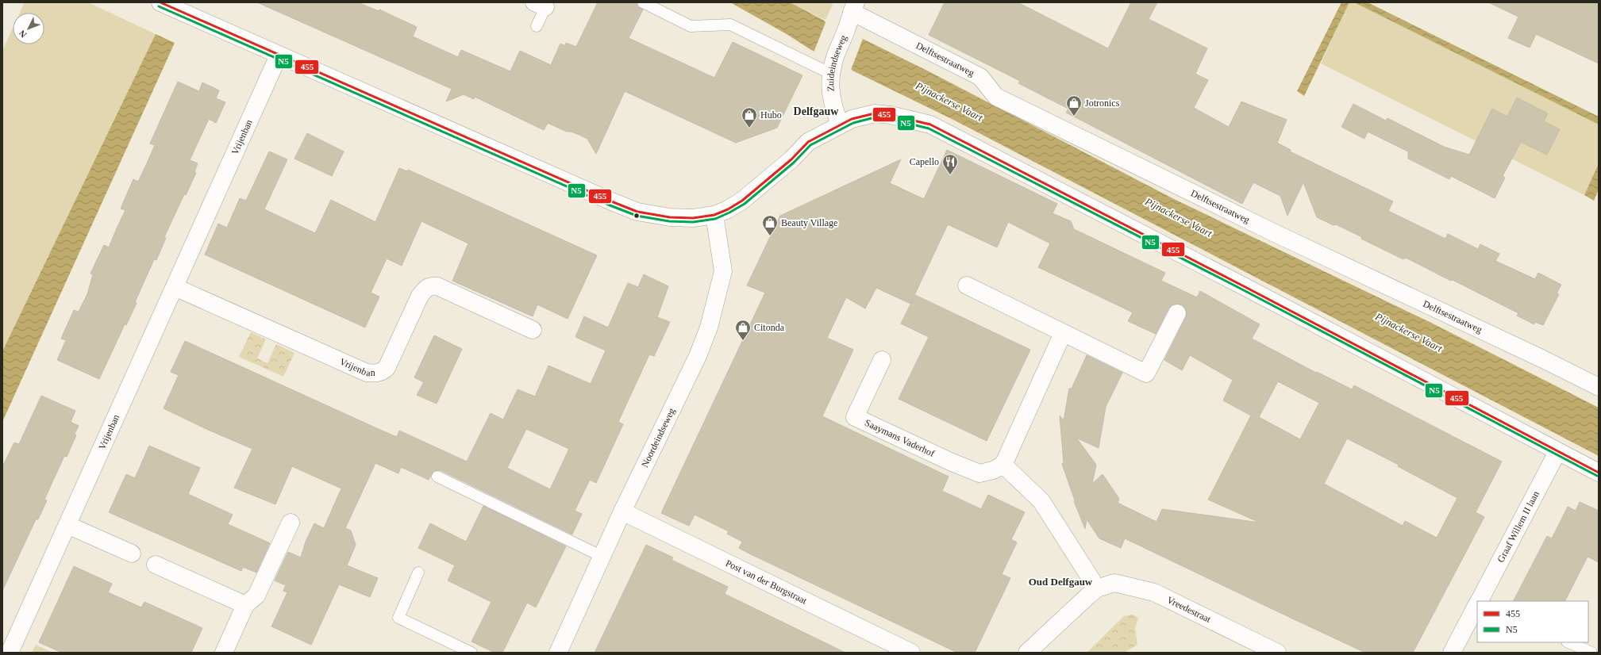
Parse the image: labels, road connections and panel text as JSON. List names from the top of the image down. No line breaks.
{"streets":{"street":["Delftsestraatweg","Zuideindseweg","Vrijenban","Noordeindseweg","Saaymans Vaderhof","Graaf Willem II laan","Post van der Burgstraat","Vreedestraat"]},"crossings":[["Delftsestraatweg","Zuideindseweg"],["Noordeindseweg","Post van der Burgstraat"]],"districts":["Delfgauw","Oud Delfgauw"],"water":["Pijnackerse Vaart"],"places":{"shop":["Jotronics","Hubo","Beauty Village","Citonda"],"restaurant":["Capello"]},"lines":["transit line 455","transit line N5"],"legend":["455","N5"],"north":"bottom left"}
